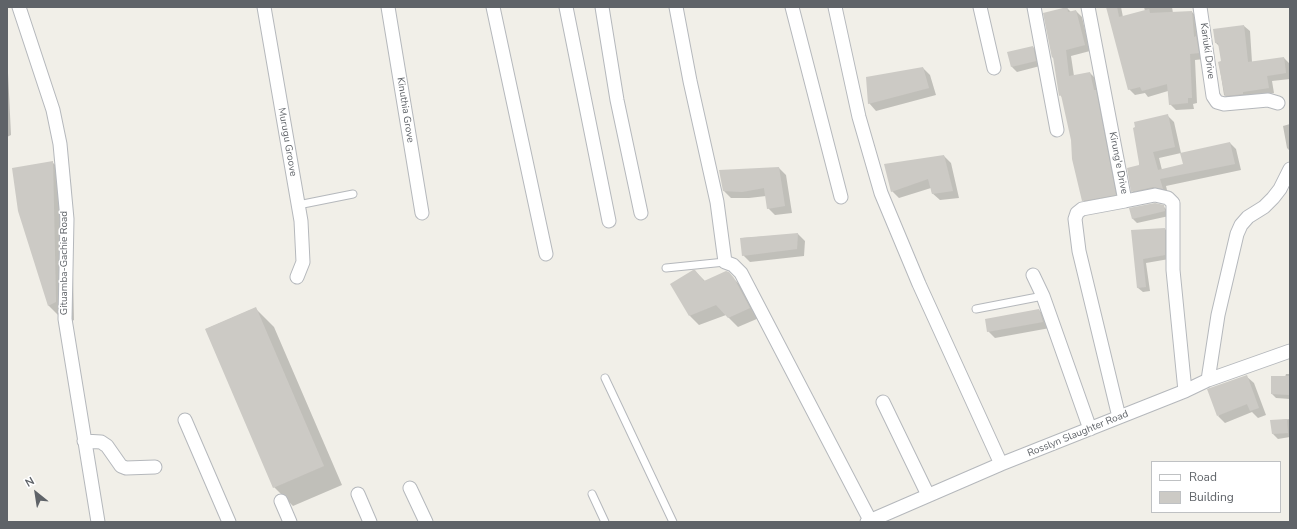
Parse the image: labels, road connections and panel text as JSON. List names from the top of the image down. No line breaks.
{"streets":{"street":["Kariuki Drive","Kinuthia Grove","Murugu Groove","Kirung'e Drive","Gituamba-Gachie Road","Rosslyn Slaughter Road"]},"crossings":[["Kirung'e Drive","Rosslyn Slaughter Road"]],"legend":["Road","Building"],"north":"top left"}
